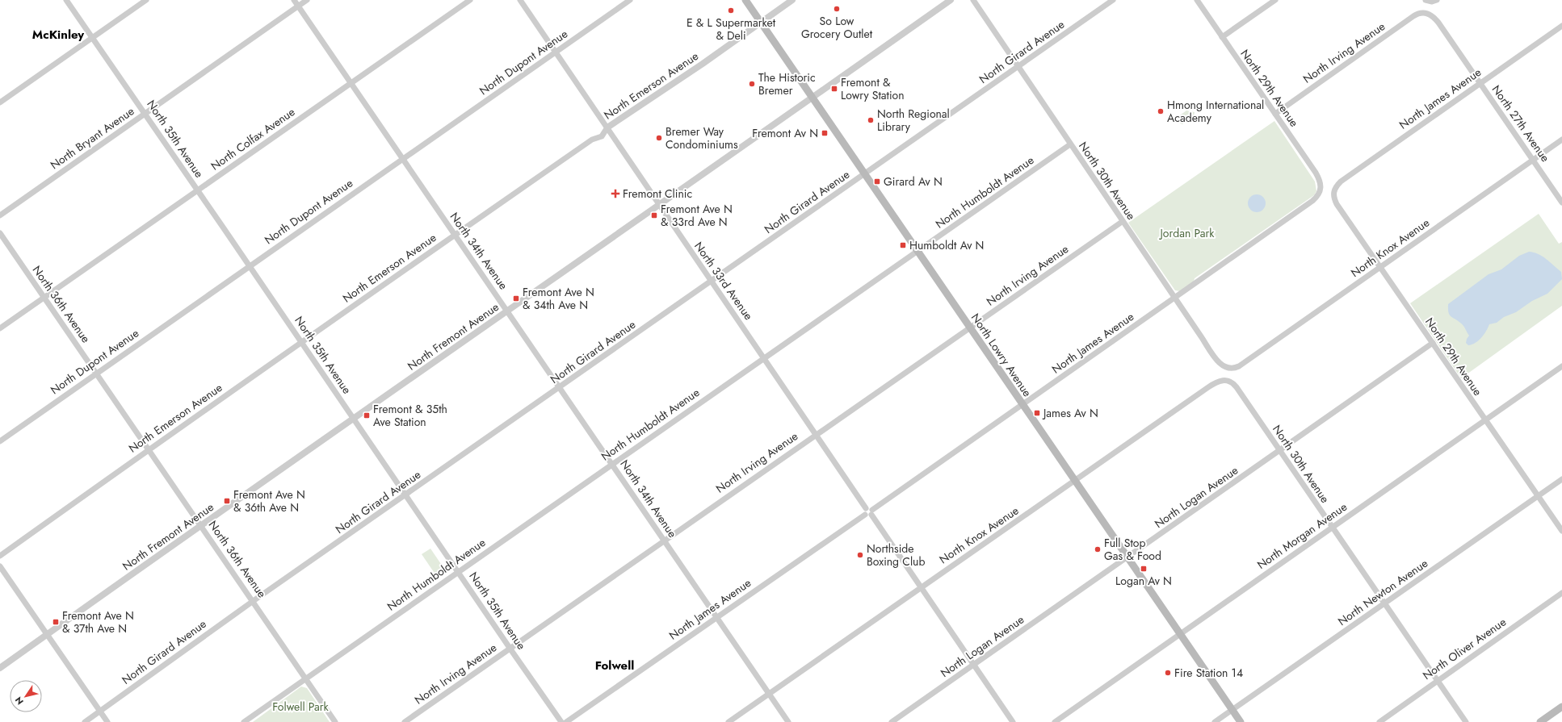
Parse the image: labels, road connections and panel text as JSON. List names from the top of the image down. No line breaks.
{"streets":{"main road":["North Lowry Avenue"],"street":["North Girard Avenue","North Irving Avenue","North Dupont Avenue","North Emerson Avenue","North 29th Avenue","North James Avenue","North 27th Avenue","North Bryant Avenue","North 35th Avenue","North Colfax Avenue","North 30th Avenue","North Humboldt Avenue","North Knox Avenue","North 34th Avenue","North 33rd Avenue","North 36th Avenue","North Fremont Avenue","North Logan Avenue","North Morgan Avenue","North Newton Avenue","North Oliver Avenue"]},"crossings":[["North Girard Avenue","North 35th Avenue"],["North Girard Avenue","North 30th Avenue"],["North Girard Avenue","North 34th Avenue"],["North Girard Avenue","North 33rd Avenue"],["North Girard Avenue","North 36th Avenue"],["North Girard Avenue","North Lowry Avenue"],["North Irving Avenue","North 29th Avenue"],["North Irving Avenue","North 27th Avenue"],["North Irving Avenue","North 35th Avenue"],["North Irving Avenue","North 30th Avenue"],["North Irving Avenue","North 34th Avenue"],["North Irving Avenue","North 33rd Avenue"],["North Irving Avenue","North Lowry Avenue"],["North Dupont Avenue","North 35th Avenue"],["North Dupont Avenue","North 34th Avenue"],["North Dupont Avenue","North 33rd Avenue"],["North Dupont Avenue","North 36th Avenue"],["North Emerson Avenue","North 35th Avenue"],["North Emerson Avenue","North 34th Avenue"],["North Emerson Avenue","North 33rd Avenue"],["North Emerson Avenue","North 36th Avenue"],["North Emerson Avenue","North Lowry Avenue"],["North 29th Avenue","North James Avenue"],["North 29th Avenue","North Knox Avenue"],["North 29th Avenue","North Logan Avenue"],["North 29th Avenue","North Morgan Avenue"],["North 29th Avenue","North Newton Avenue"],["North James Avenue","North 27th Avenue"],["North James Avenue","North 30th Avenue"],["North James Avenue","North 34th Avenue"],["North James Avenue","North 33rd Avenue"],["North James Avenue","North Lowry Avenue"],["North 27th Avenue","North Knox Avenue"],["North Bryant Avenue","North 35th Avenue"],["North Bryant Avenue","North 34th Avenue"],["North 35th Avenue","North Colfax Avenue"],["North 35th Avenue","North Humboldt Avenue"],["North 35th Avenue","North Fremont Avenue"],["North Colfax Avenue","North 34th Avenue"],["North Colfax Avenue","North 36th Avenue"],["North 30th Avenue","North Humboldt Avenue"],["North 30th Avenue","North Knox Avenue"],["North 30th Avenue","North Logan Avenue"],["North 30th Avenue","North Morgan Avenue"],["North 30th Avenue","North Newton Avenue"],["North 30th Avenue","North Oliver Avenue"],["North Humboldt Avenue","North 34th Avenue"],["North Humboldt Avenue","North 33rd Avenue"],["North Humboldt Avenue","North 36th Avenue"],["North Humboldt Avenue","North Lowry Avenue"],["North Knox Avenue","North 34th Avenue"],["North Knox Avenue","North 33rd Avenue"],["North Knox Avenue","North Lowry Avenue"],["North 34th Avenue","North Fremont Avenue"],["North 33rd Avenue","North Fremont Avenue"],["North 33rd Avenue","North Logan Avenue"],["North 36th Avenue","North Fremont Avenue"],["North Fremont Avenue","North Lowry Avenue"],["North Lowry Avenue","North Logan Avenue"],["North Lowry Avenue","North Morgan Avenue"],["North Lowry Avenue","North Newton Avenue"]],"districts":["McKinley","Folwell"],"parks":["Jordan Park","Folwell Park"],"places":{"other":["So Low Grocery Outlet","E & L Supermarket & Deli","The Historic Bremer","Hmong International Academy","North Regional Library","Bremer Way Condominiums","Full Stop Gas & Food","Northside Boxing Club","Fire Station 14"],"transit":["Fremont & Lowry Station","Fremont Av N","Girard Av N","Fremont Ave N & 33rd Ave N","Humboldt Av N","Fremont Ave N & 34th Ave N","James Av N","Fremont & 35th Ave Station","Fremont Ave N & 36th Ave N","Logan Av N","Fremont Ave N & 37th Ave N"],"health":["Fremont Clinic"]},"north":"bottom left"}
